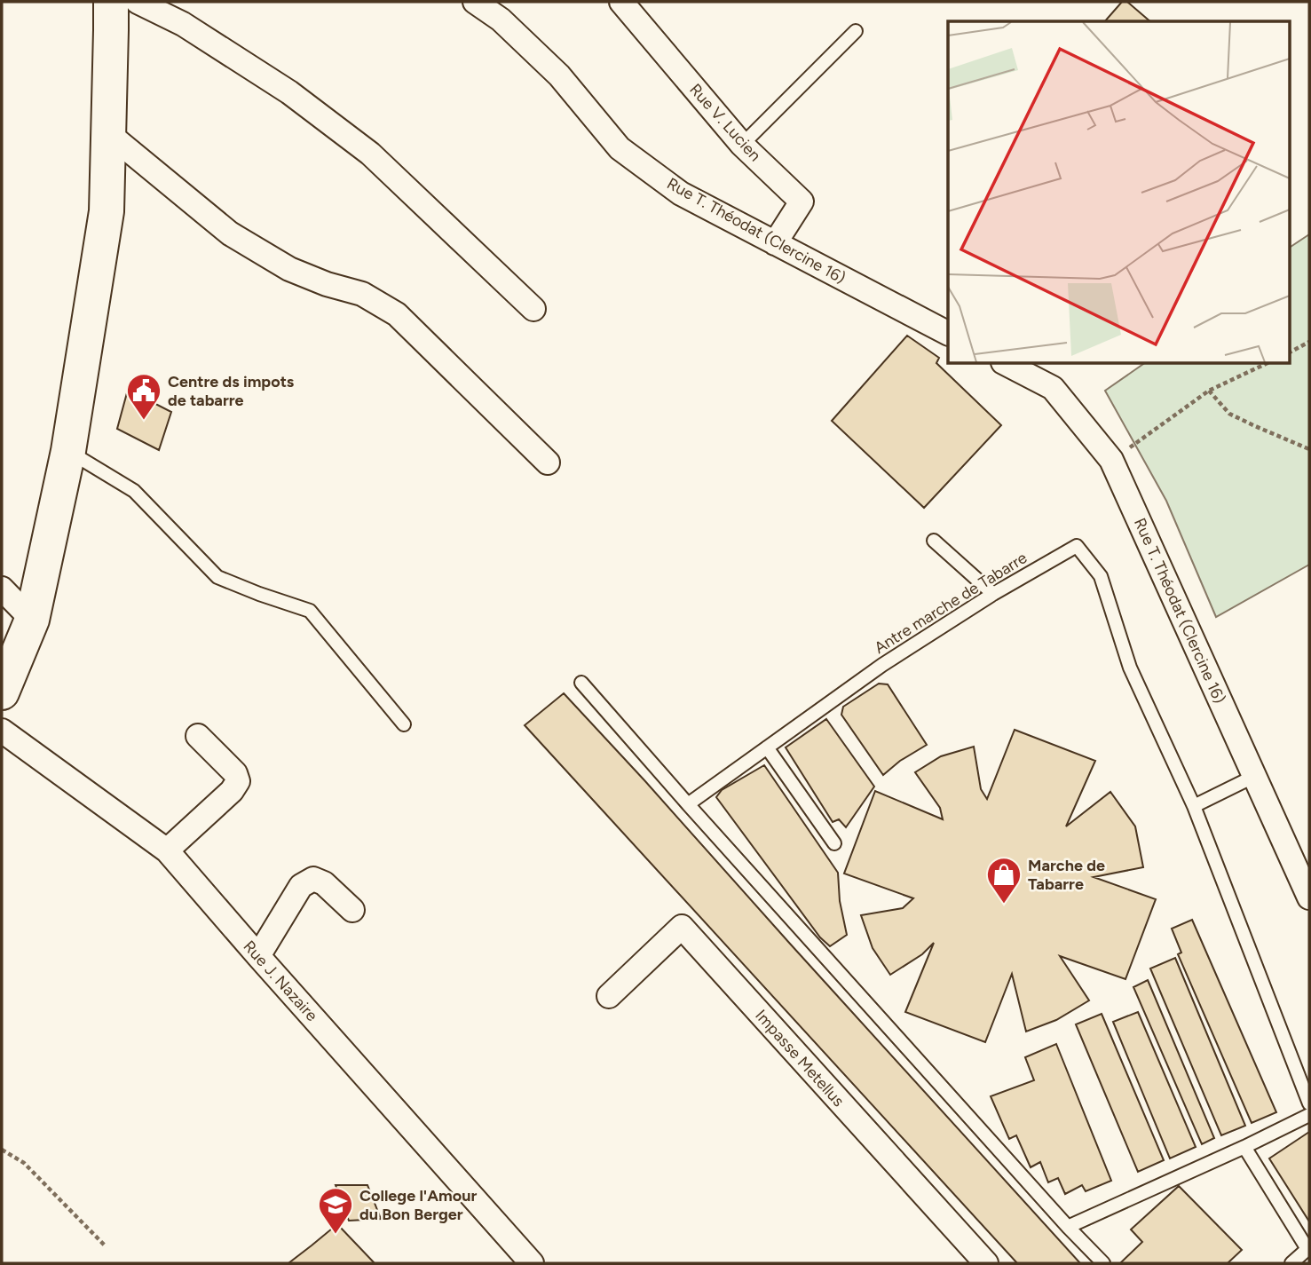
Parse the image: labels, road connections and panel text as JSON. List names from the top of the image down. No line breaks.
{"streets":{"street":["Rue V. Lucien","Rue T. Théodat (Clercine 16)","Rue J. Nazaire","Impasse Metellus"],"lane":["Antre marche de Tabarre"]},"crossings":[["Rue V. Lucien","Rue T. Théodat (Clercine 16)"]],"places":{"public building":["Centre ds impots de tabarre"],"shop":["Marche de Tabarre"],"school or university":["College l'Amour du Bon Berger"]}}
